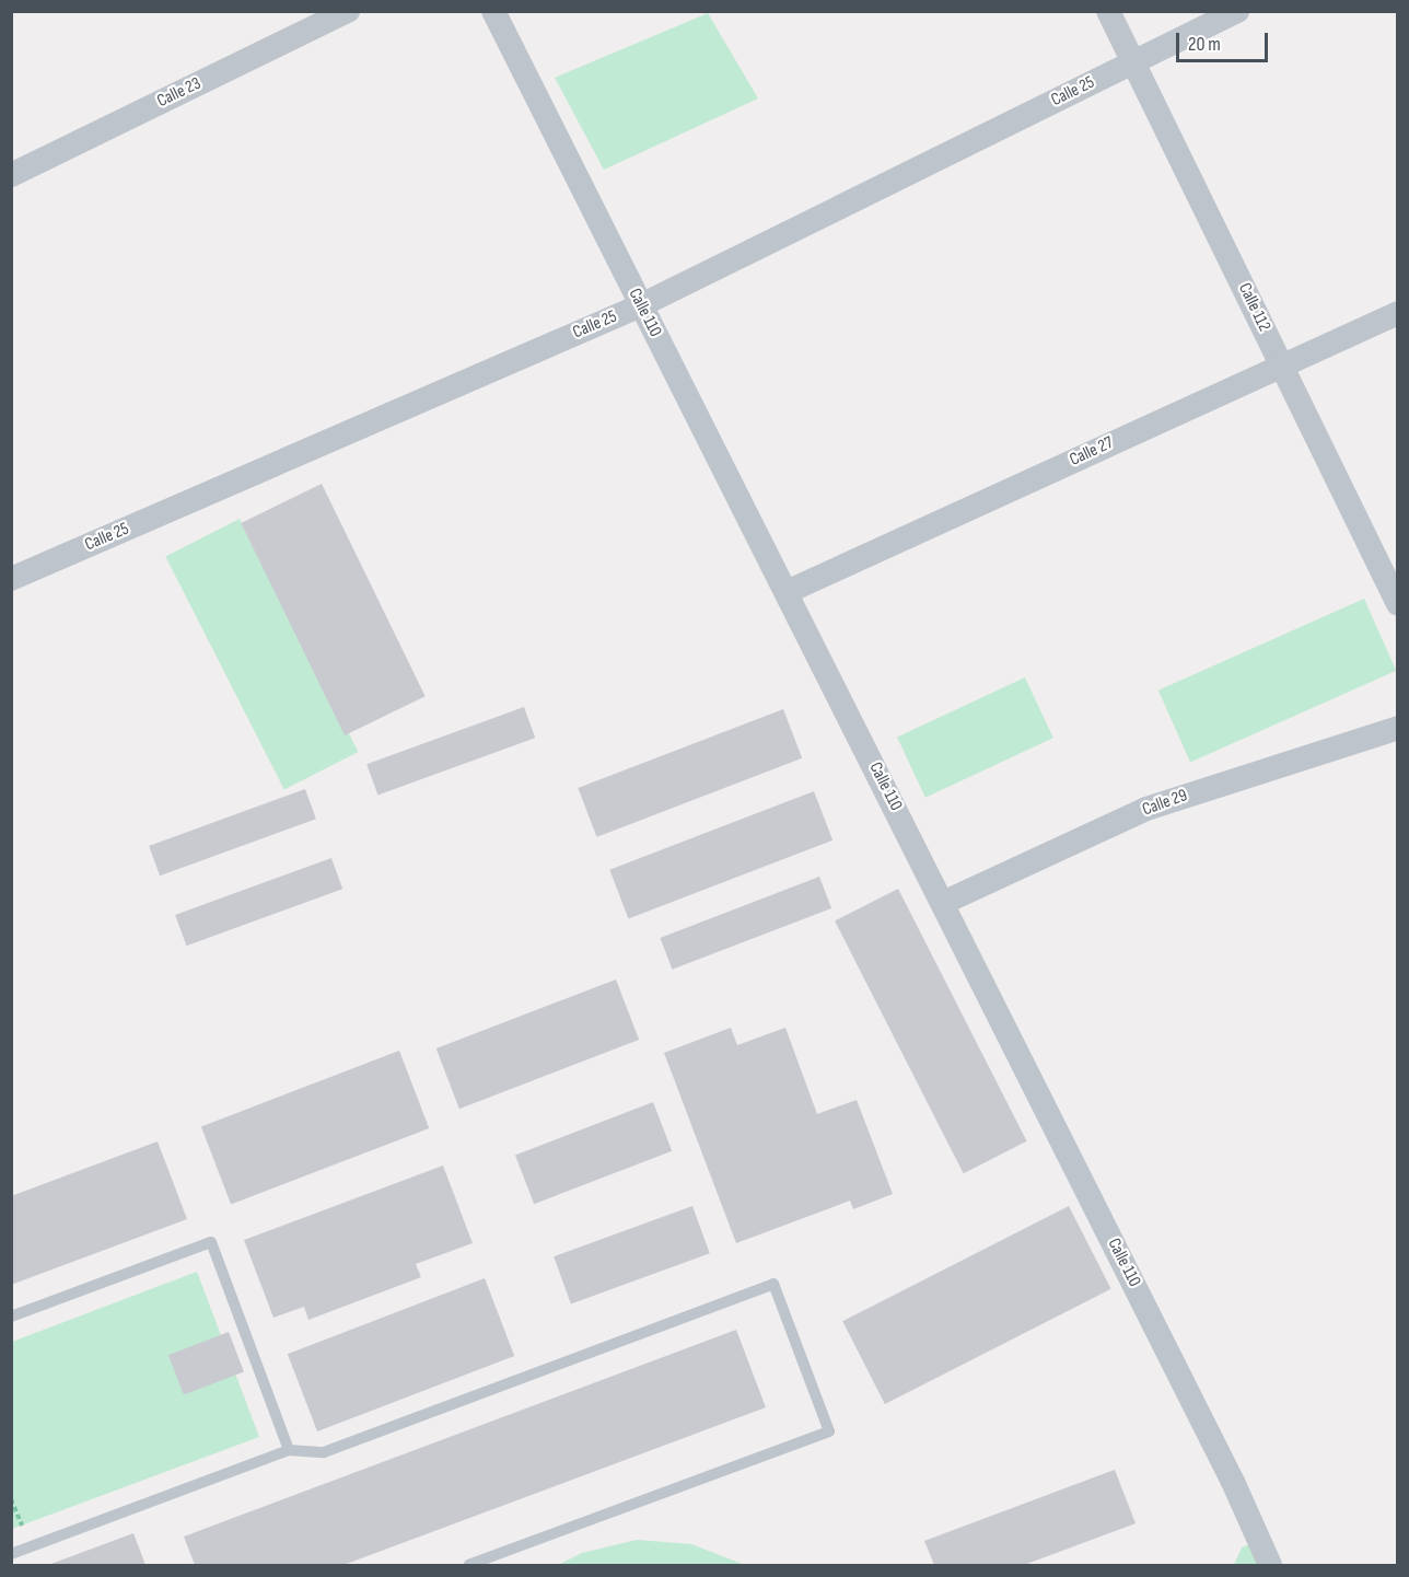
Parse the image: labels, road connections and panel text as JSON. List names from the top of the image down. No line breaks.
{"streets":{"street":["Calle 25","Calle 23","Calle 112","Calle 110","Calle 27","Calle 29"]},"crossings":[["Calle 25","Calle 112"],["Calle 25","Calle 110"],["Calle 112","Calle 27"],["Calle 110","Calle 27"],["Calle 110","Calle 29"]],"scale_bar":"20 m"}
